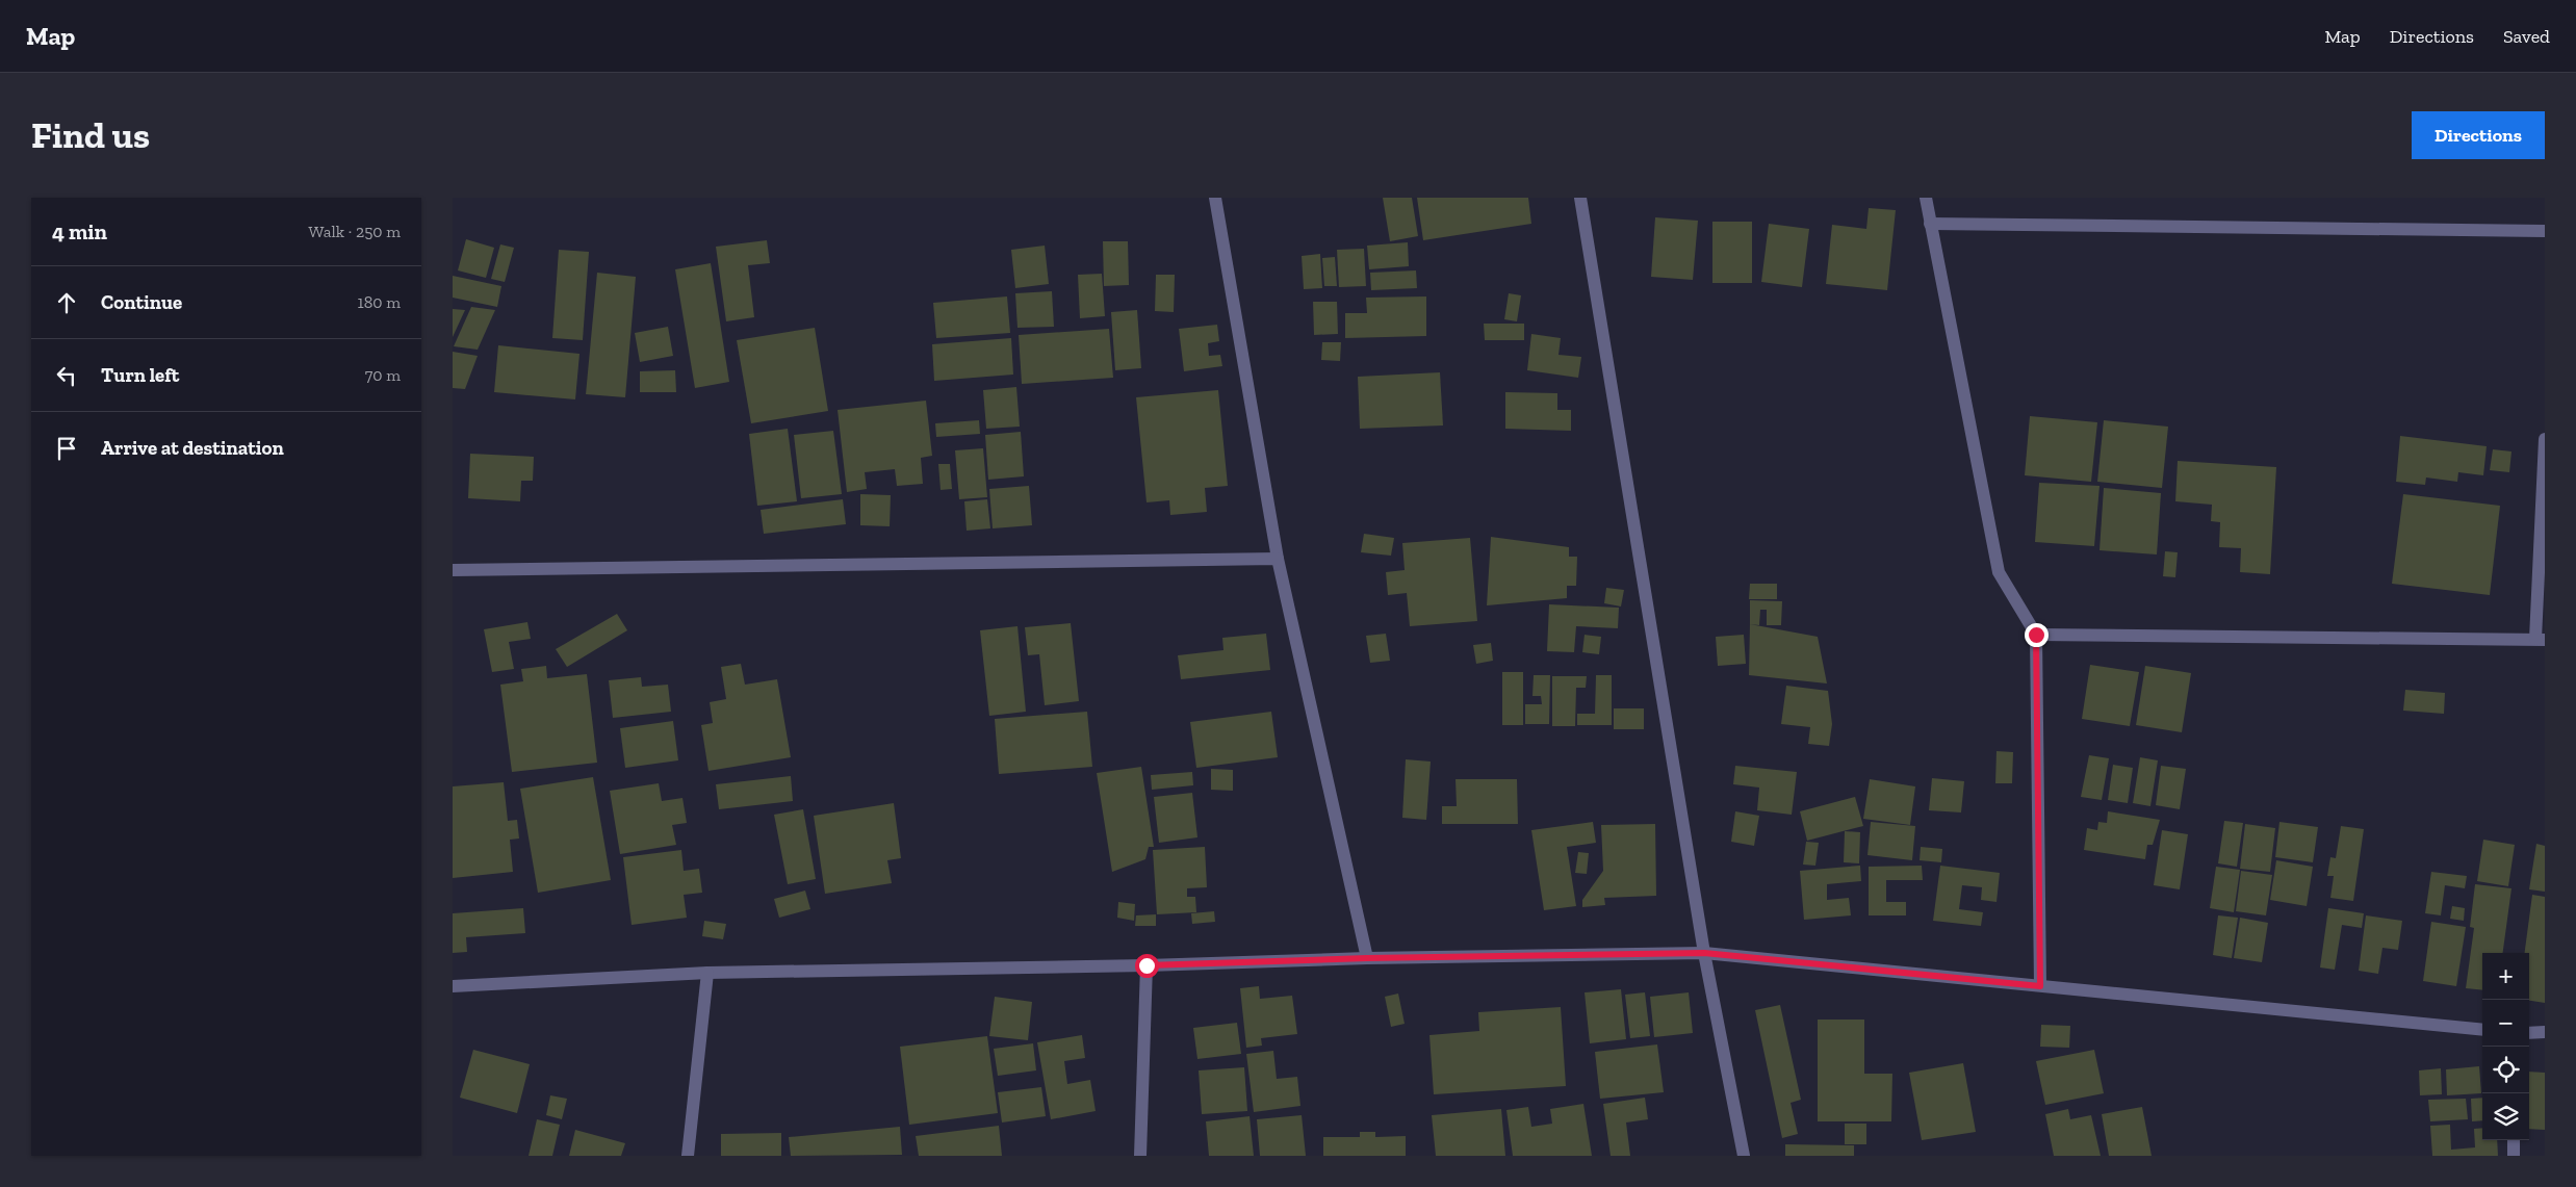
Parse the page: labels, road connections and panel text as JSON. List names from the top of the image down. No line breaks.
{"page":{"header":"Map","nav":["Map","Directions","Saved"],"buttons":"Directions","title":"Find us","heading":["4 min","Walk · 250 m"],"list":[["Continue","180 m"],["Turn left","70 m"],"Arrive at destination"],"map_buttons":["+","−"]}}
